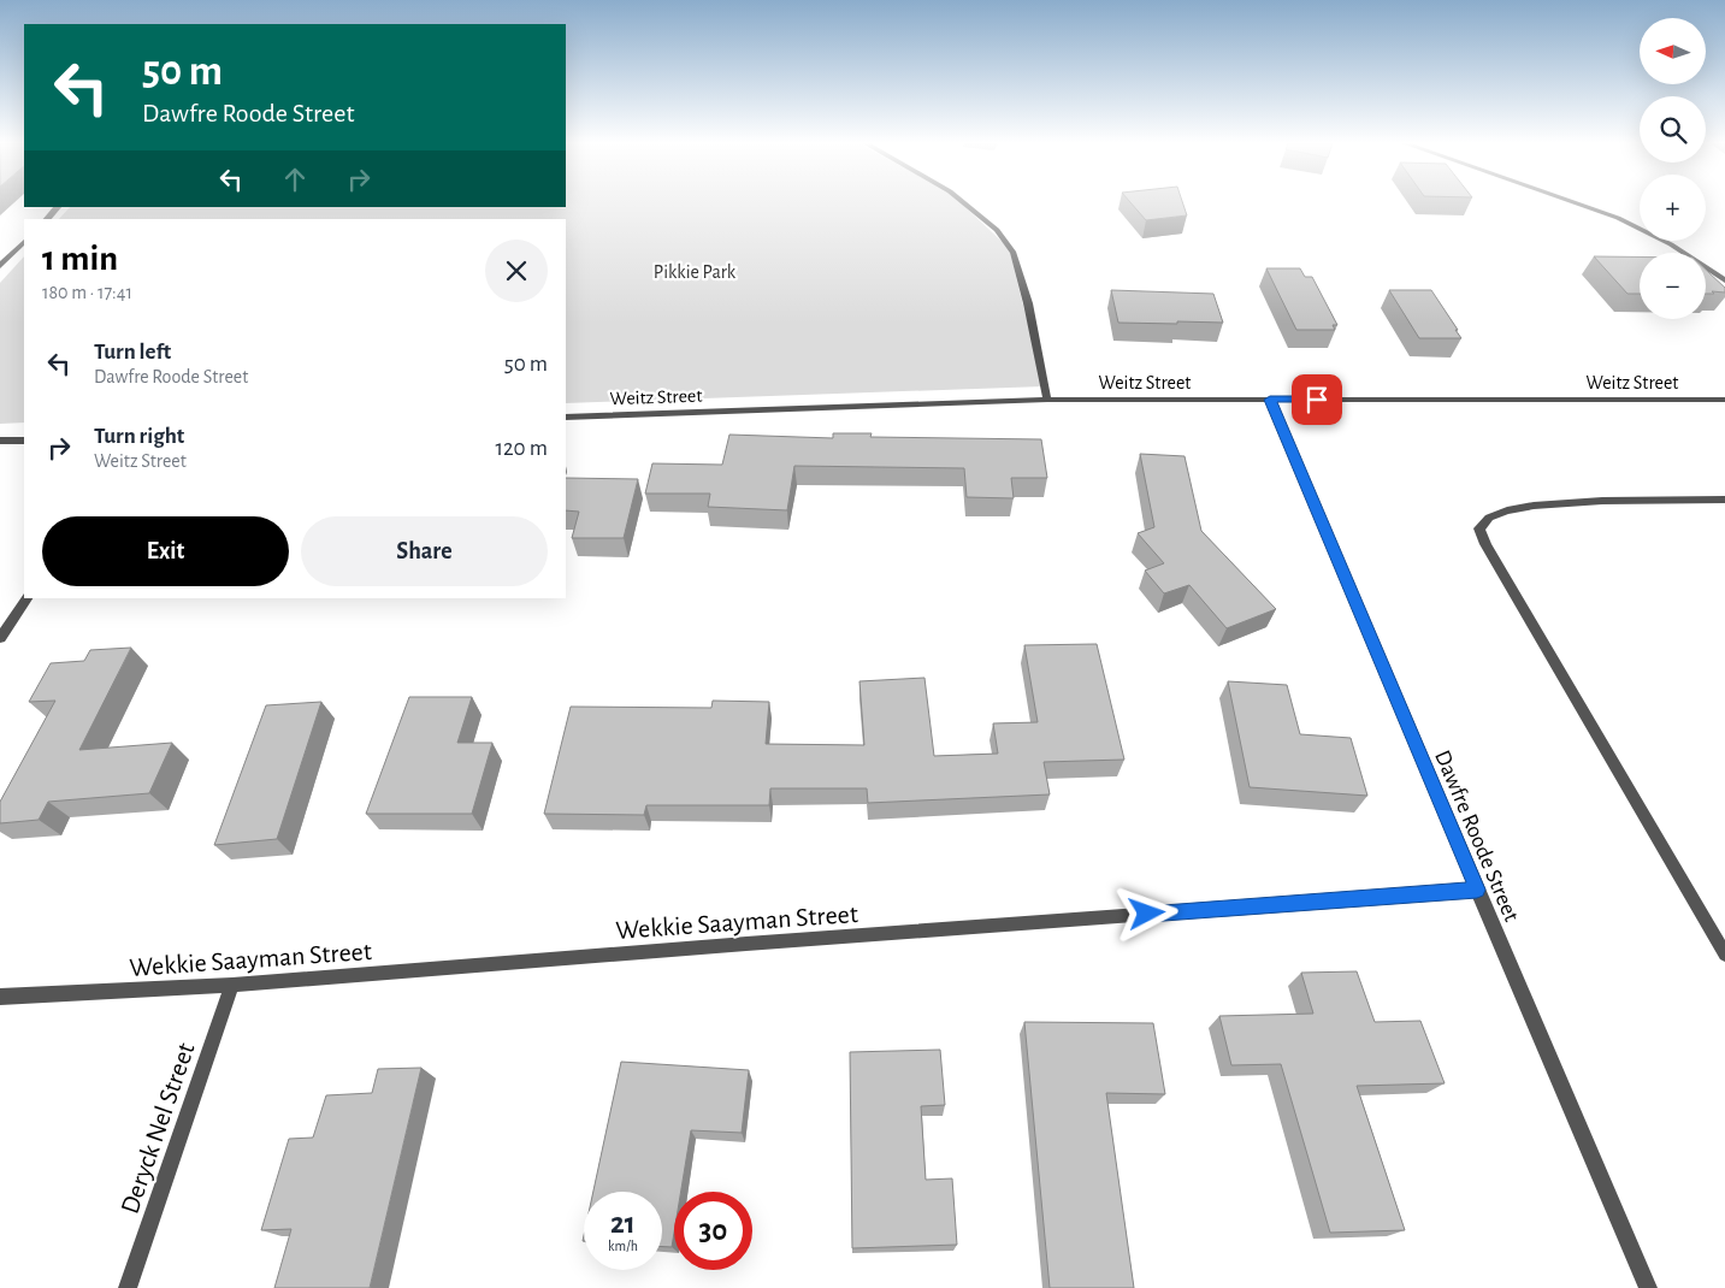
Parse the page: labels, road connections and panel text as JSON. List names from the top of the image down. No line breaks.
{"streets":{"street":["Weitz Street","Dawfre Roode Street","Wekkie Saayman Street","Deryck Nel Street"]},"crossings":[["Weitz Street","Dawfre Roode Street"],["Dawfre Roode Street","Wekkie Saayman Street"],["Wekkie Saayman Street","Deryck Nel Street"]],"parks":["Pikkie Park"],"north":"left","page":{"map_buttons":["+","−"],"turn":["50 m","Dawfre Roode Street"],"heading":["1 min","180 m · 17:41"],"list":[{"name":"Turn left","note":"Dawfre Roode Street","value":"50 m"},{"name":"Turn right","note":"Weitz Street","value":"120 m"}],"buttons":["Exit","Share"],"speed":"21 km/h","limit":"30"}}
